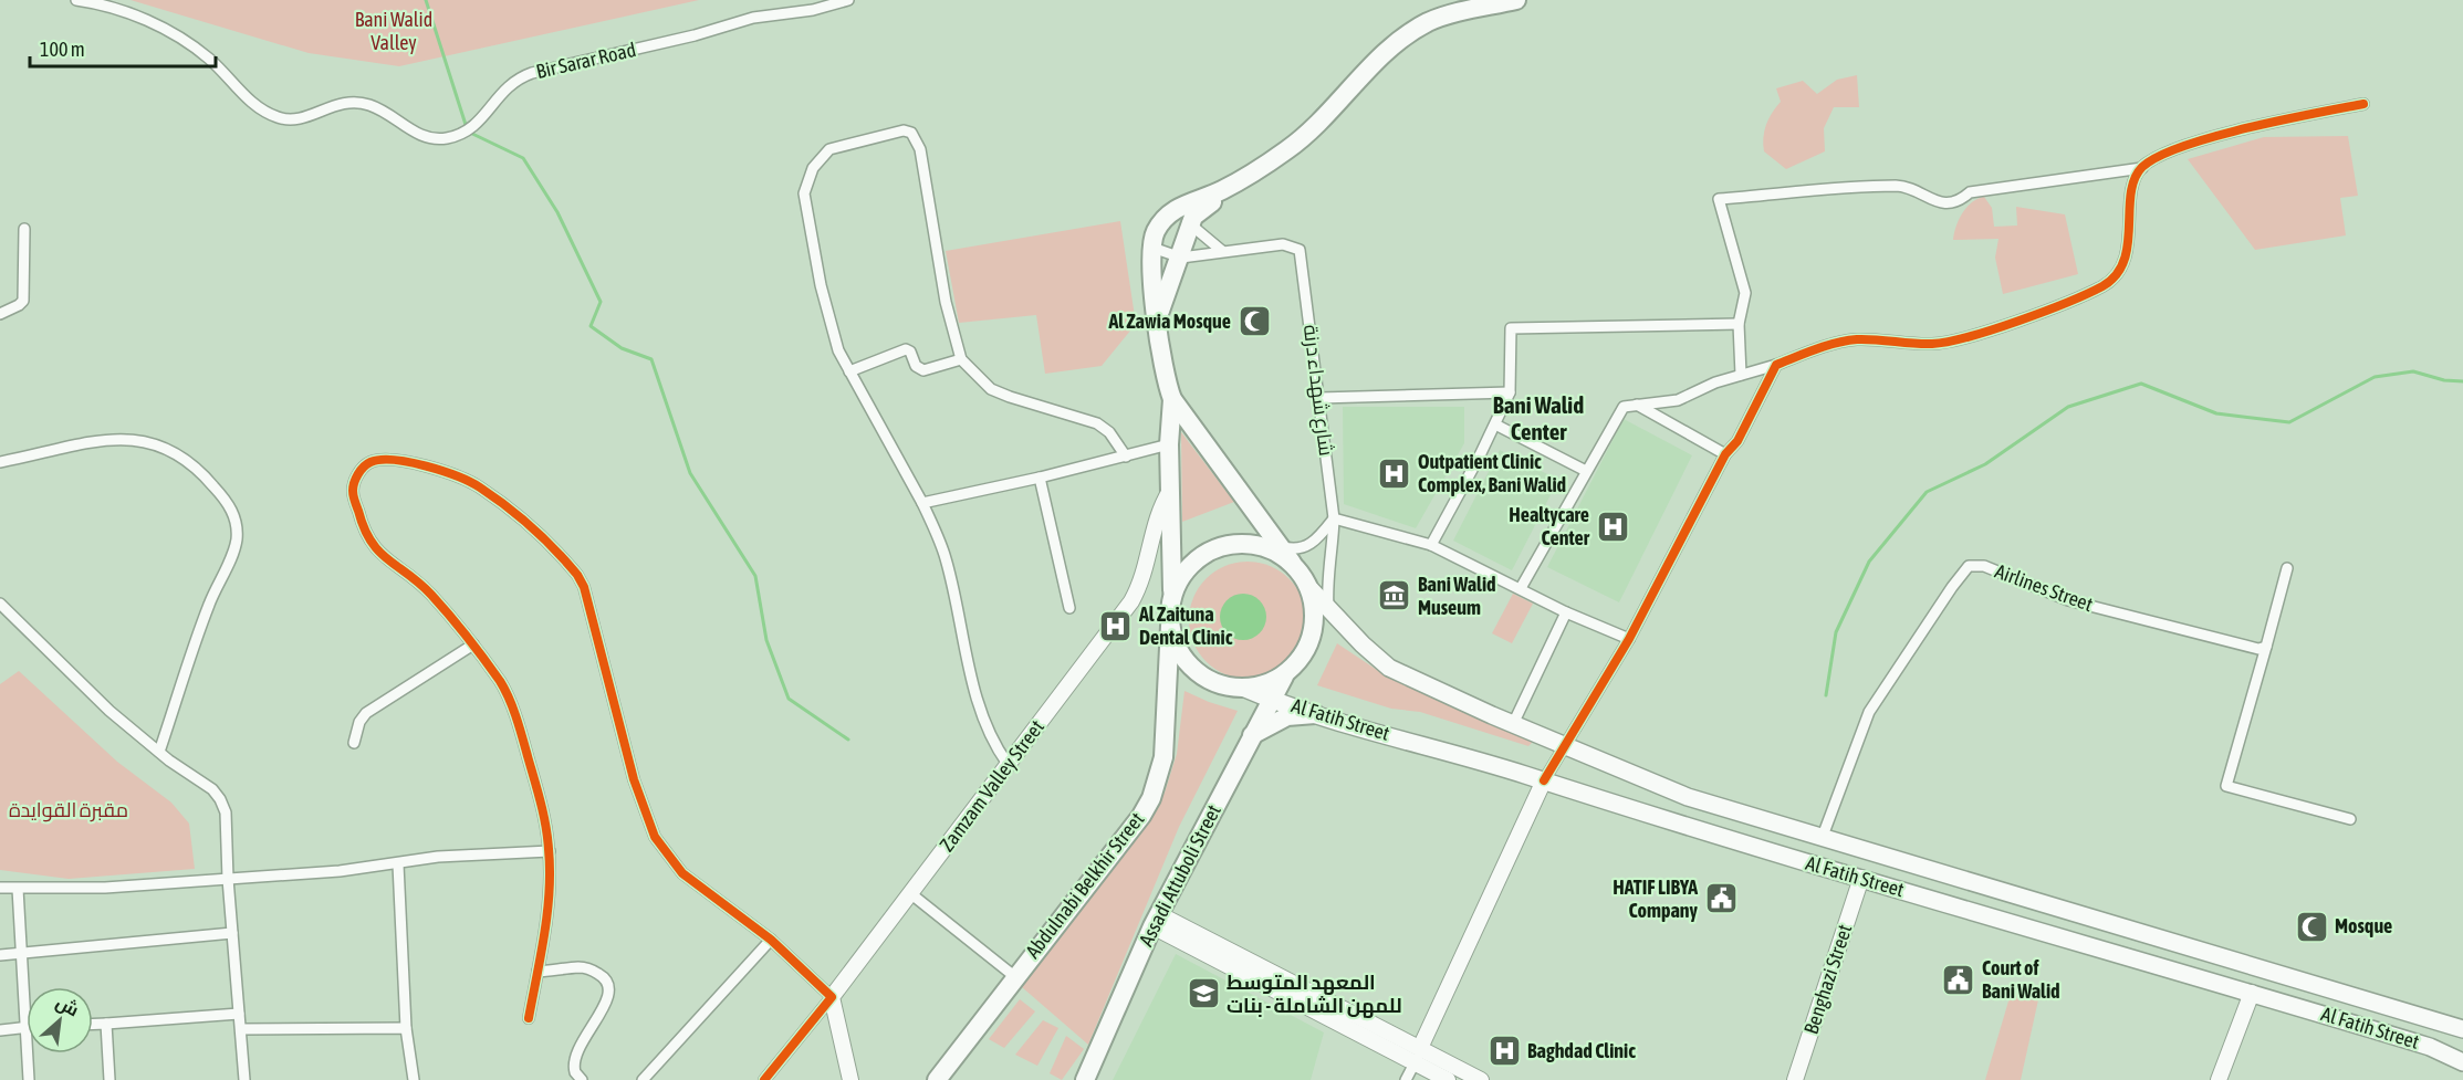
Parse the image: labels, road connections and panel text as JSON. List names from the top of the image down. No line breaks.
{"streets":{"highway":["Assadi Attuboli Street","Abdulnabi Belkhir Street"],"main road":["Al Fatih Street","Zamzam Valley Street","Benghazi Street"],"street":["Bir Sarar Road","شارع شهداء درنة","Airlines Street"]},"crossings":[["شارع شهداء درنة","Al Fatih Street"],["Airlines Street","Al Fatih Street"],["Al Fatih Street","Assadi Attuboli Street"],["Al Fatih Street","Abdulnabi Belkhir Street"],["Al Fatih Street","Benghazi Street"],["Assadi Attuboli Street","Abdulnabi Belkhir Street"]],"districts":["Bani Walid Center"],"parks":["Bani Walid Valley","مقبرة القوايدة"],"places":{"mosque":["Al Zawia Mosque","Mosque"],"hospital":["Outpatient Clinic Complex, Bani Walid","Healtycare Center","Al Zaituna Dental Clinic","Baghdad Clinic"],"museum":["Bani Walid Museum"],"public building":["HATIF LIBYA Company","Court of Bani Walid"],"school or university":["المعهد المتوسط للمهن الشاملة - بنات"]},"scale_bar":"100 m","north":"top right"}
